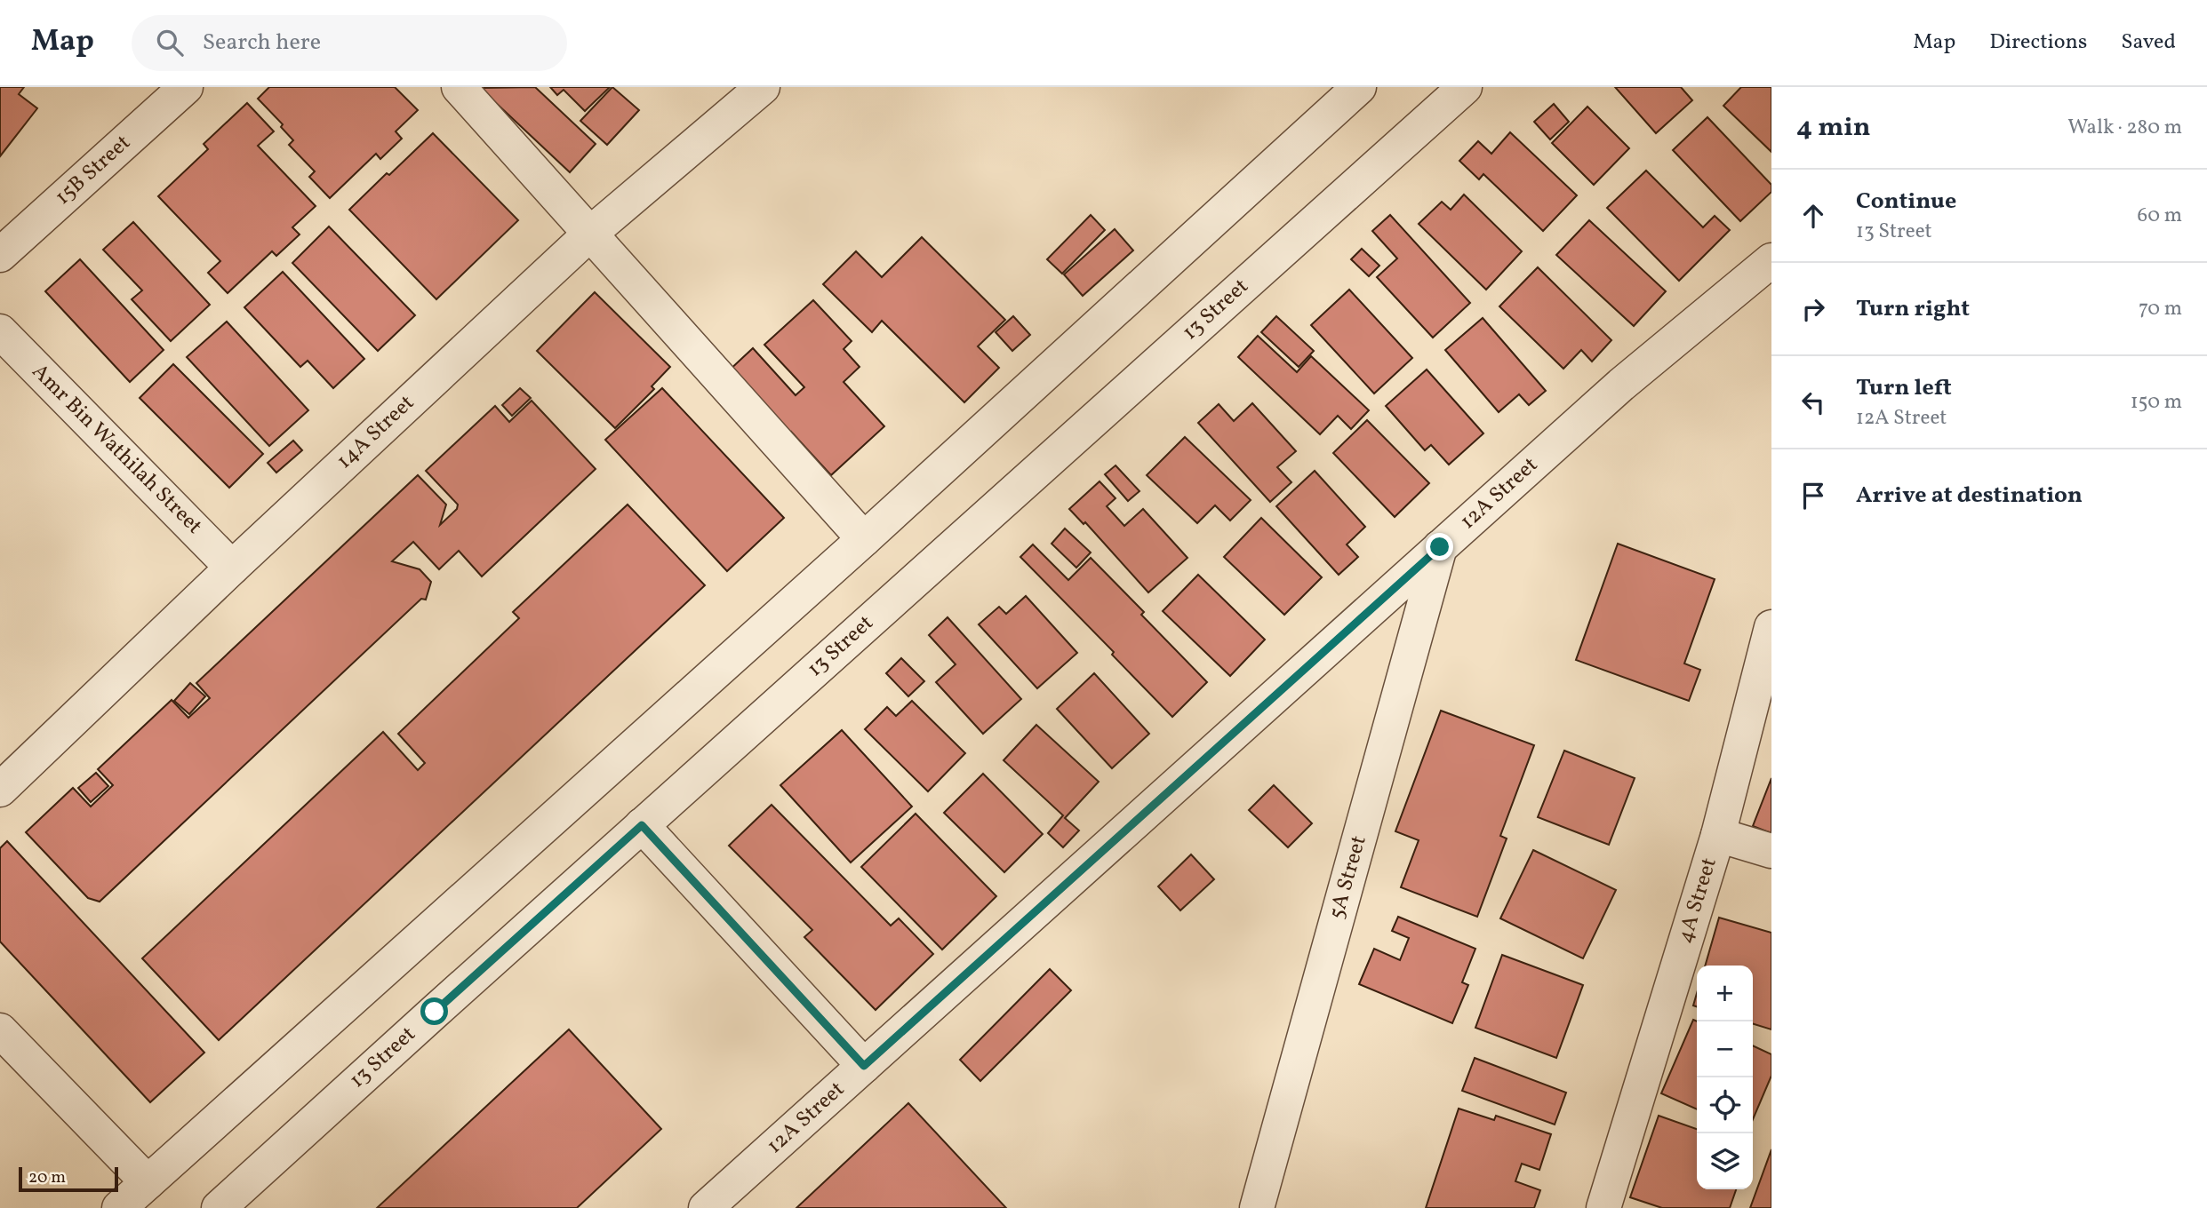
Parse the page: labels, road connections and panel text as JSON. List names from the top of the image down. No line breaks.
{"streets":{"street":["15B Street","13 Street","14A Street","Amr Bin Wathilah Street","12A Street","5A Street","4A Street"]},"crossings":[["14A Street","Amr Bin Wathilah Street"],["12A Street","5A Street"]],"scale_bar":"20 m","page":{"header":"Map","search":"Search here","nav":["Map","Directions","Saved"],"heading":["4 min","Walk · 280 m"],"list":[["Continue","13 Street","60 m"],["Turn right","70 m"],["Turn left","12A Street","150 m"],"Arrive at destination"],"map_buttons":["+","−"],"scale":"20 m"}}
